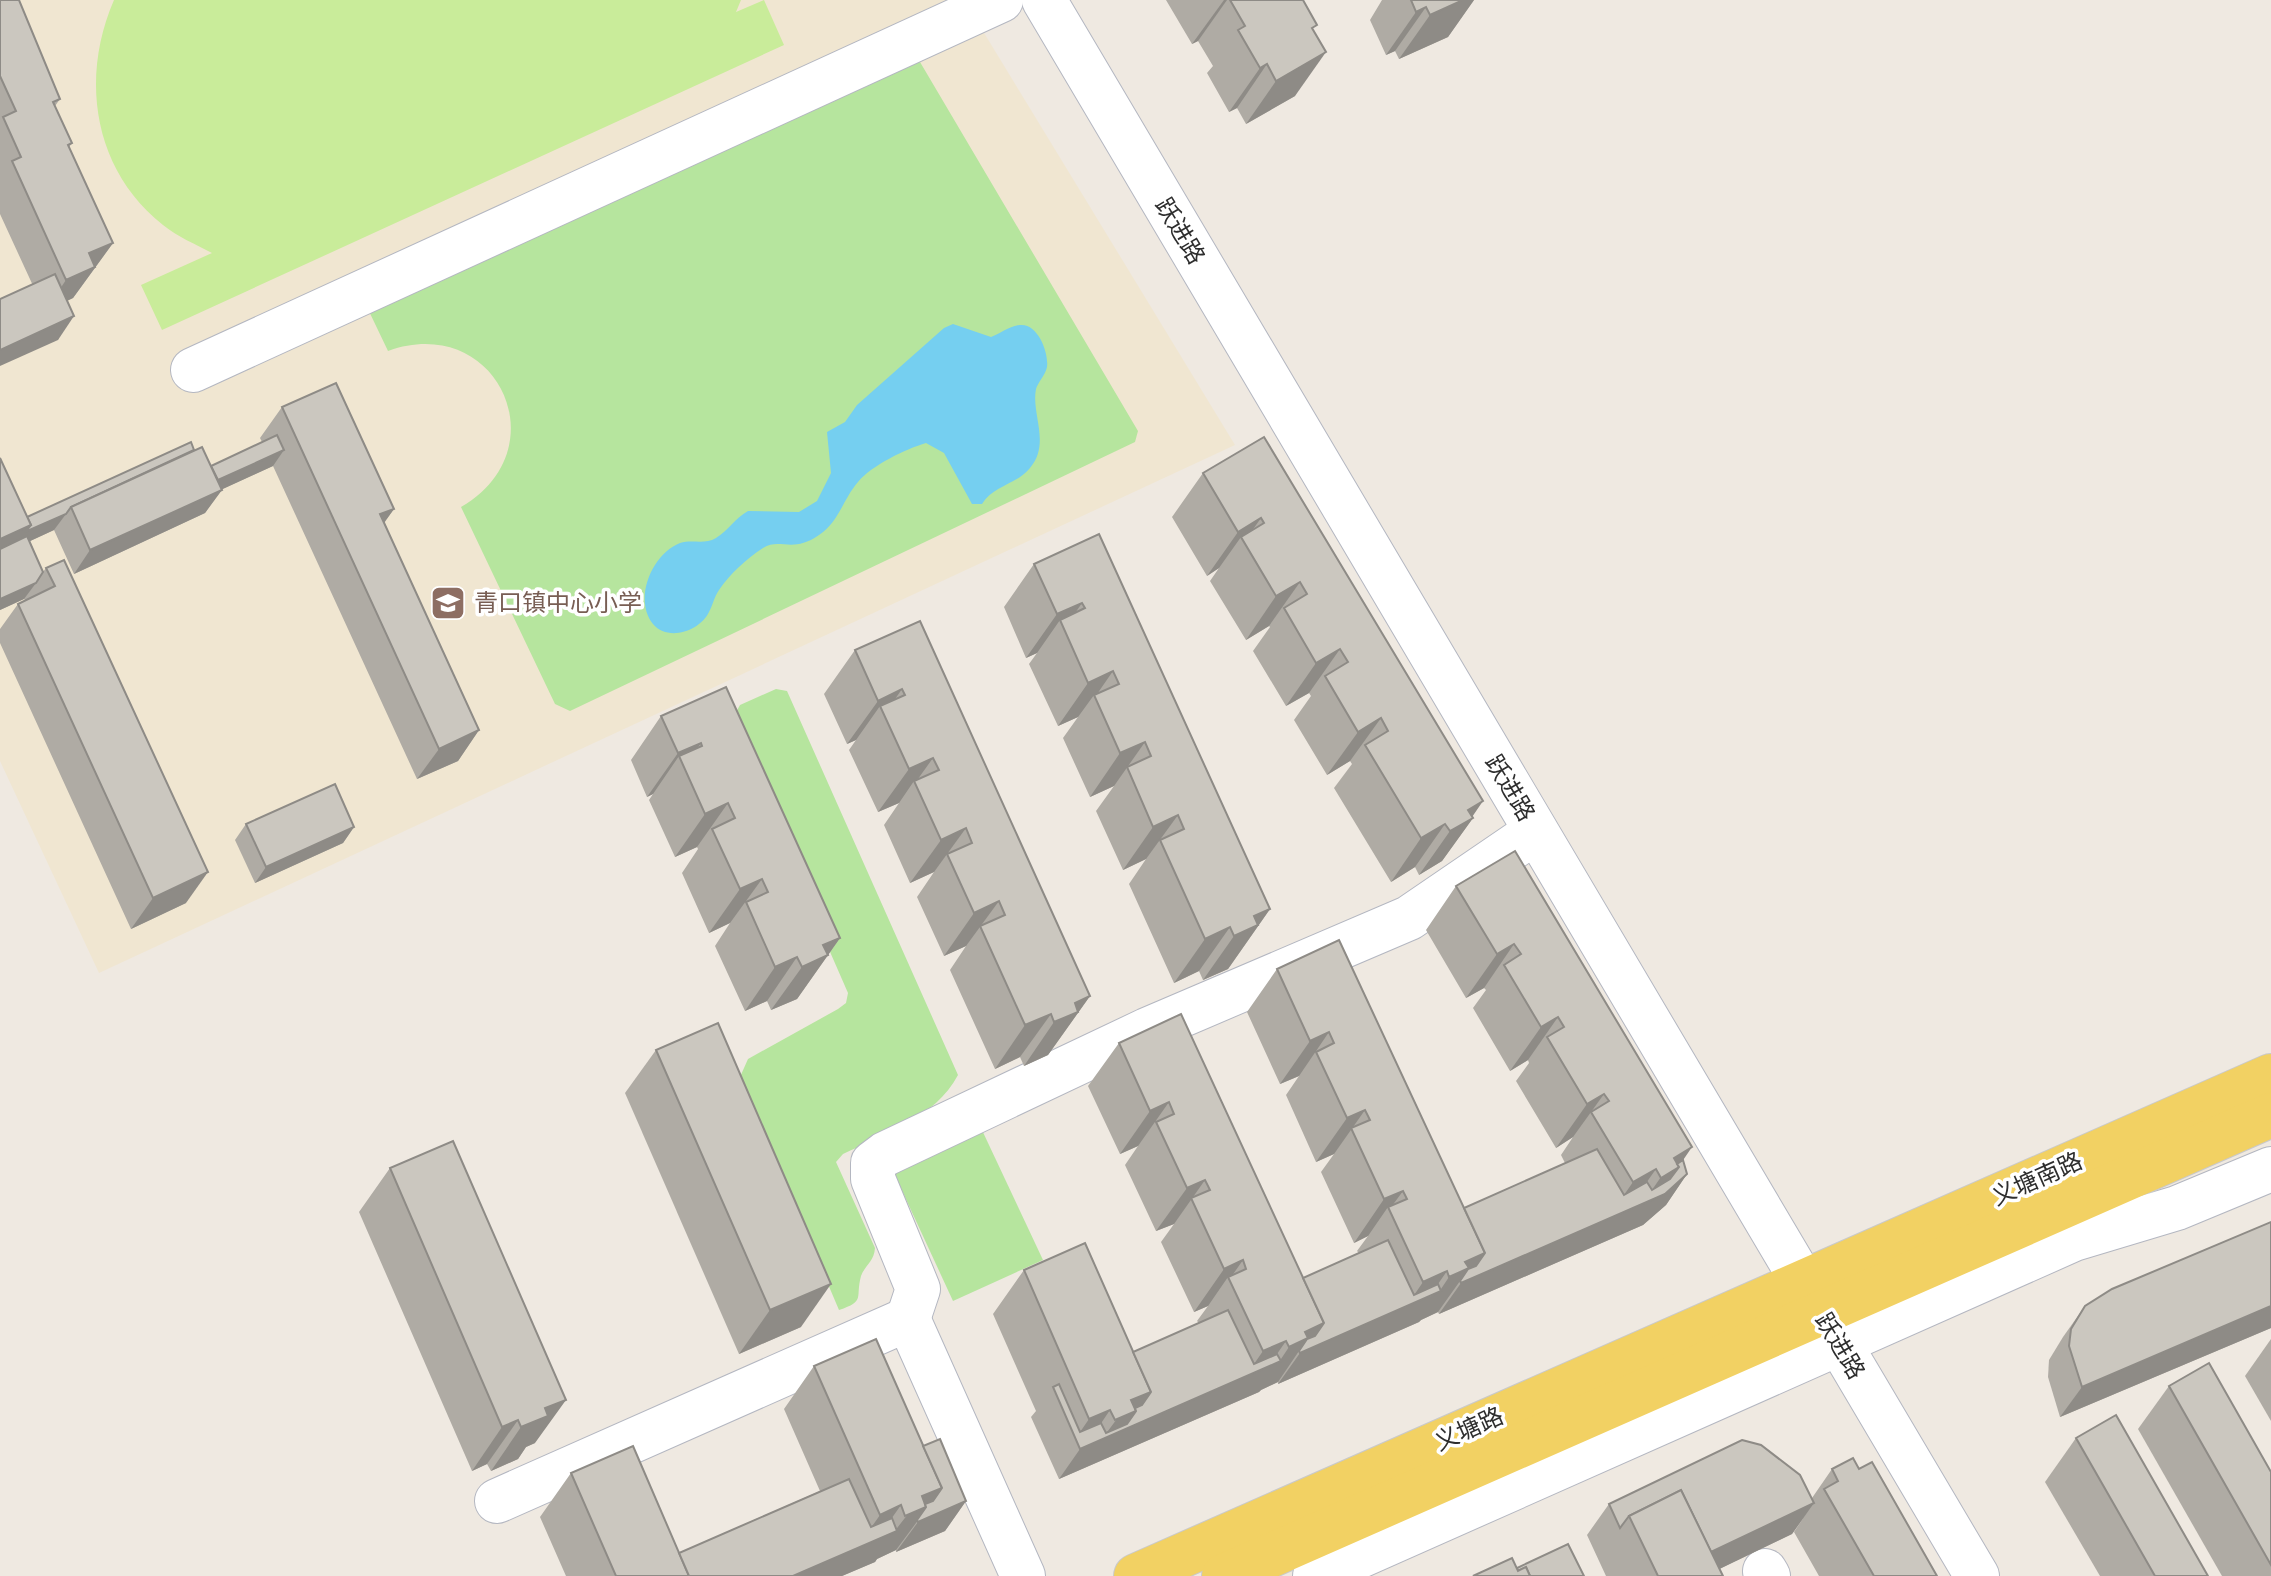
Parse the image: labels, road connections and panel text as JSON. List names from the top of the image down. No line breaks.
{"streets":{"main road":["义塘南路","义塘路"],"street":["跃进路"]},"crossings":[["跃进路","义塘南路"],["跃进路","义塘路"],["义塘南路","义塘路"]],"places":{"school or university":["青口镇中心小学"]}}
